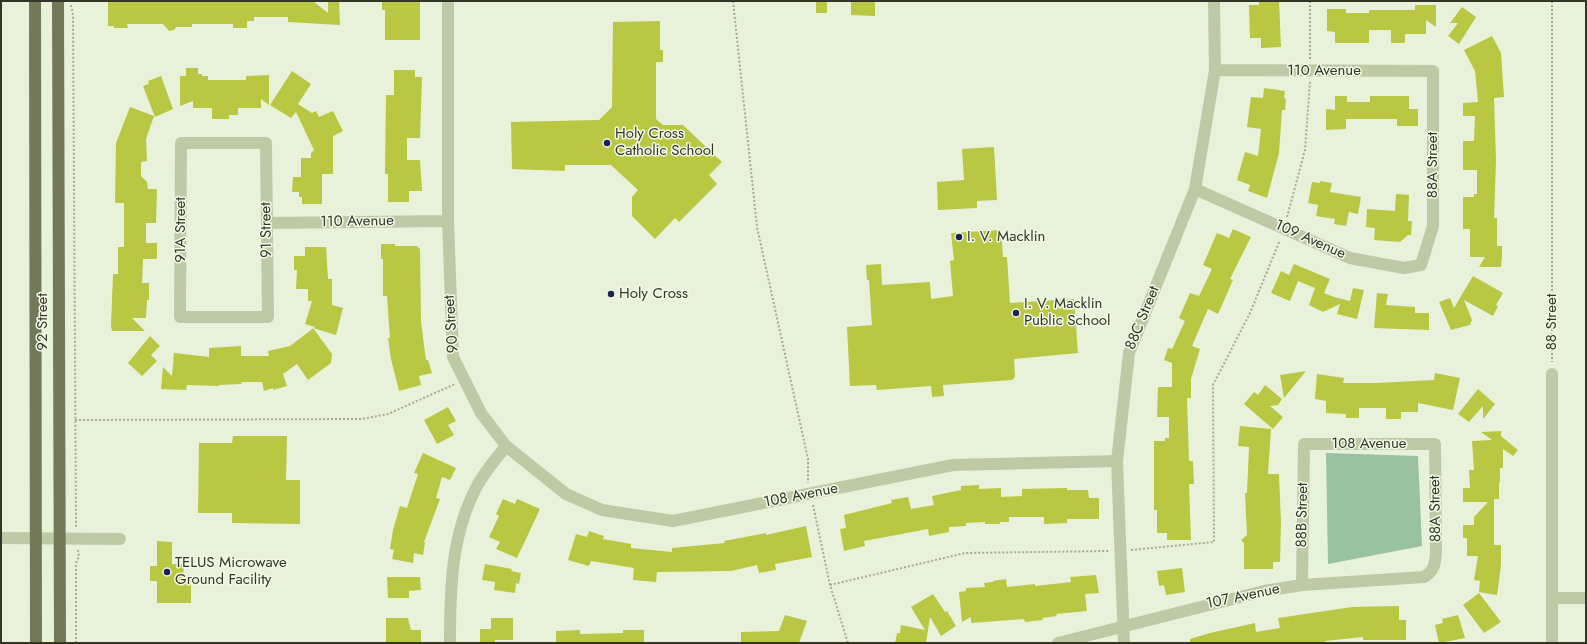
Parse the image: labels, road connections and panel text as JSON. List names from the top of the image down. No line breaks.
{"streets":{"main road":["92 Street"],"street":["110 Avenue","88A Street","91A Street","91 Street","109 Avenue","88C Street","90 Street","108 Avenue","88B Street","107 Avenue"],"path":["88 Street"]},"crossings":[["110 Avenue","88A Street"],["110 Avenue","91 Street"],["110 Avenue","88C Street"],["110 Avenue","90 Street"],["88A Street","109 Avenue"],["88A Street","108 Avenue"],["88A Street","107 Avenue"],["91A Street","91 Street"],["109 Avenue","88C Street"],["88C Street","108 Avenue"],["88C Street","107 Avenue"],["90 Street","108 Avenue"],["108 Avenue","88B Street"],["88B Street","107 Avenue"]],"places":["Holy Cross Catholic School","I. V. Macklin","Holy Cross","I. V. Macklin Public School","TELUS Microwave Ground Facility"]}
